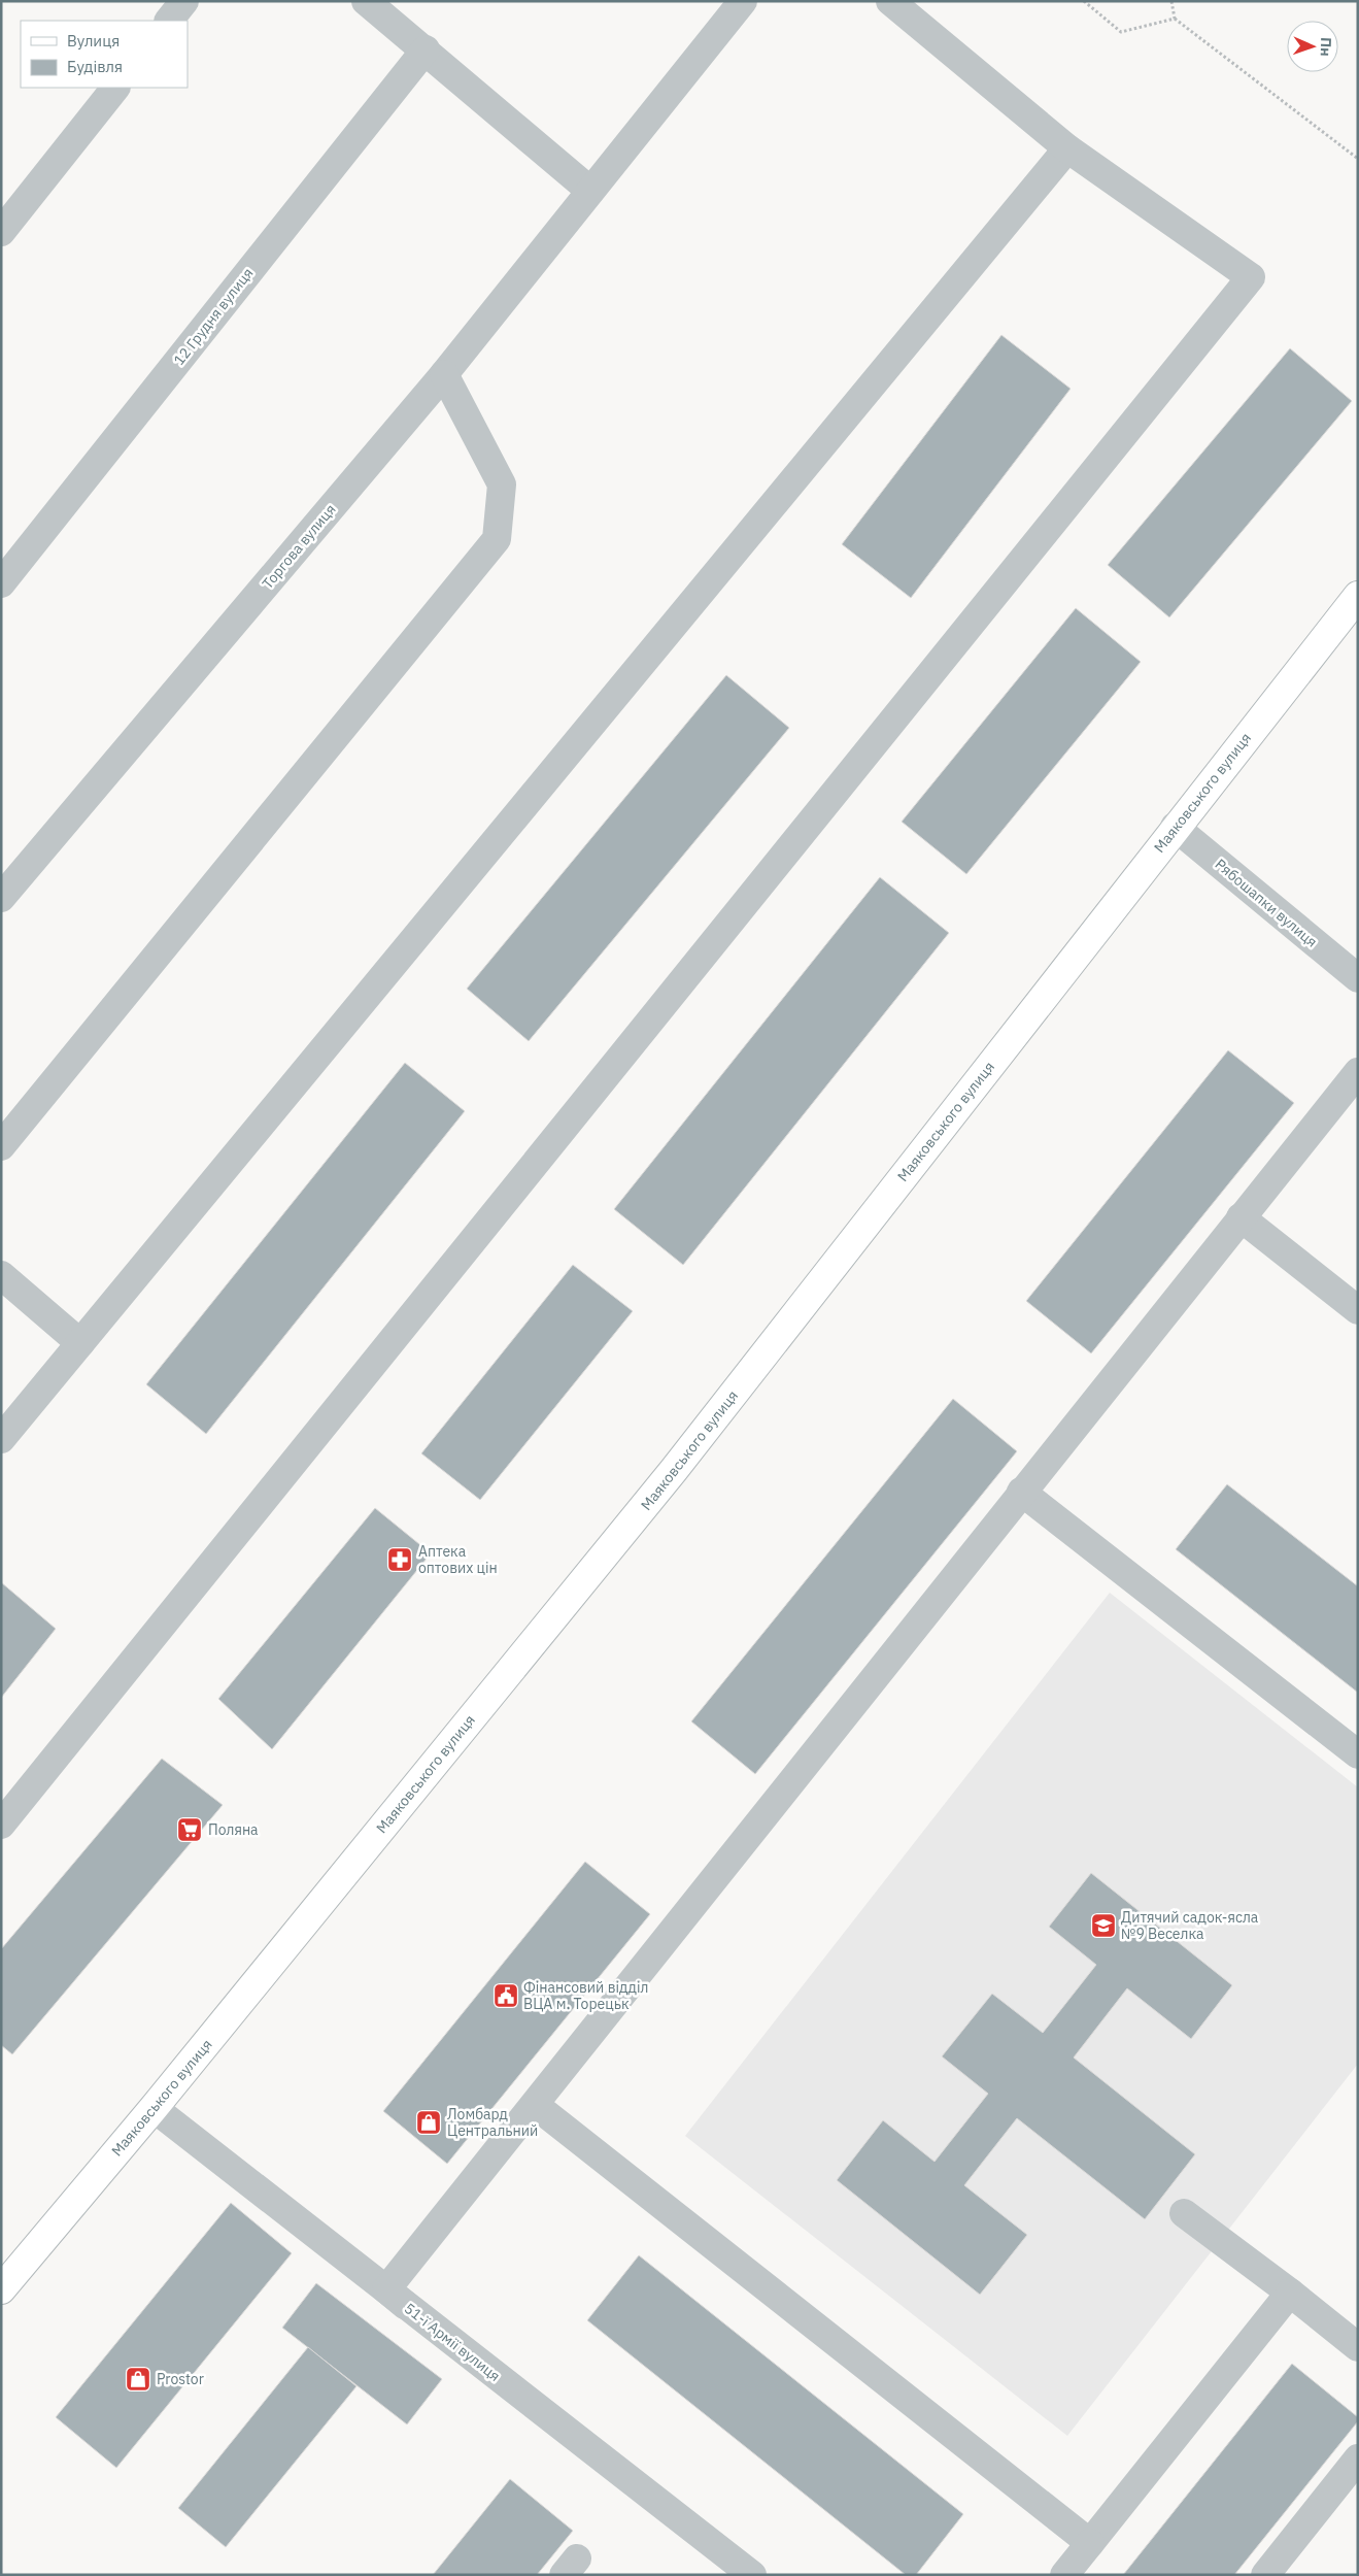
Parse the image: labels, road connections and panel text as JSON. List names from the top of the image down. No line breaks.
{"streets":{"main road":["Маяковського вулиця"],"street":["12 Грудня вулиця","Торгова вулиця","Рябошапки вулиця","51-ї Армії вулиця"]},"crossings":[["Маяковського вулиця","Рябошапки вулиця"],["Маяковського вулиця","51-ї Армії вулиця"]],"places":{"pharmacy":["Аптека оптових цін"],"supermarket":["Поляна"],"school or university":["Дитячий садок-ясла №9 Веселка"],"public building":["Фінансовий відділ ВЦА м. Торецьк"],"shop":["Ломбард Центральний","Prostor"]},"legend":["Вулиця","Будівля"],"north":"right"}
